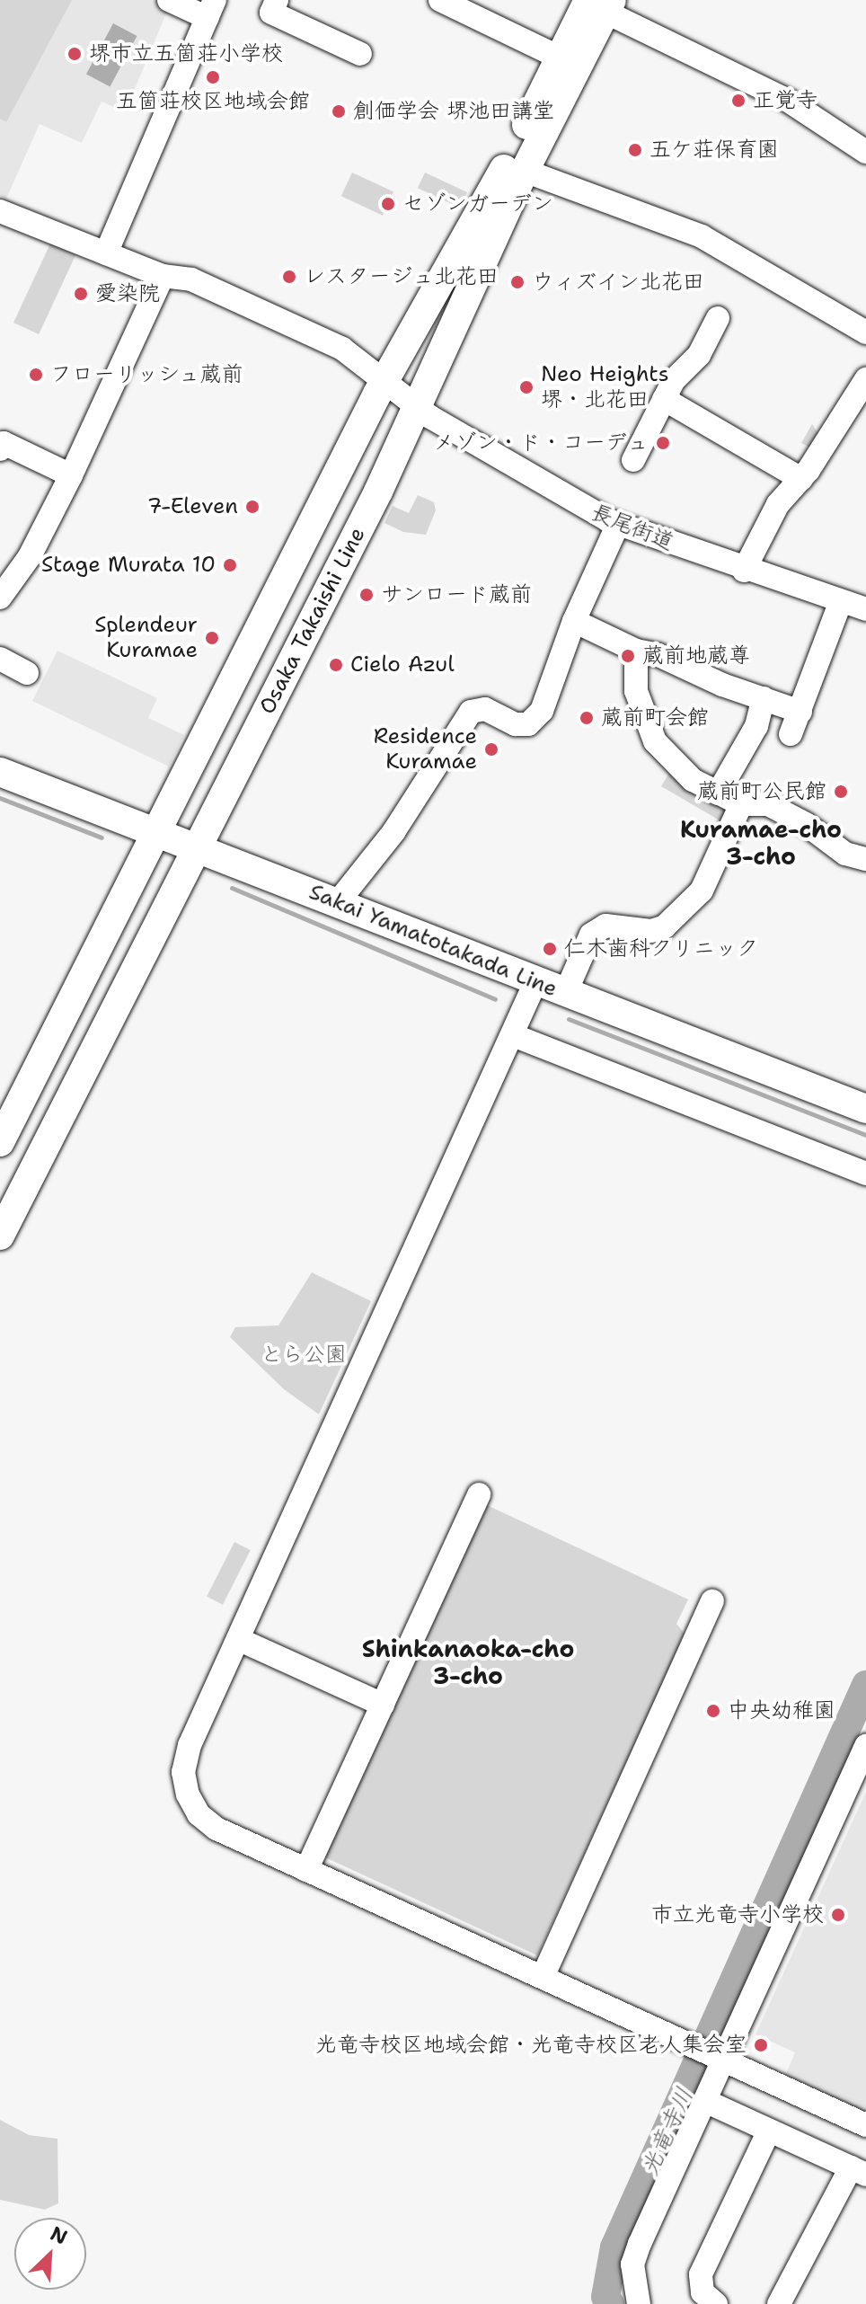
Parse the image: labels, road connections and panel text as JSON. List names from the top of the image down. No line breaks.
{"streets":{"main road":["Osaka Takaishi Line","Sakai Yamatotakada Line"],"street":["長尾街道"]},"crossings":[["長尾街道","Osaka Takaishi Line"],["Osaka Takaishi Line","Sakai Yamatotakada Line"]],"districts":["Kuramae-cho 3-cho","Shinkanaoka-cho 3-cho"],"water":["光竜寺川"],"parks":["とら公園"],"places":["堺市立五箇荘小学校","五箇荘校区地域会館","正覚寺","創価学会 堺池田講堂","五ケ荘保育園","セゾンガーデン","レスタージュ北花田","ウィズイン北花田","愛染院","フローリッシュ蔵前","Neo Heights 堺・北花田","メゾン・ド・コーデュ","7-Eleven","Stage Murata 10","サンロード蔵前","Splendeur Kuramae","蔵前地蔵尊","Cielo Azul","蔵前町会館","Residence Kuramae","蔵前町公民館","仁木歯科クリニック","中央幼稚園","市立光竜寺小学校","光竜寺校区地域会館・光竜寺校区老人集会室"],"north":"top right"}
